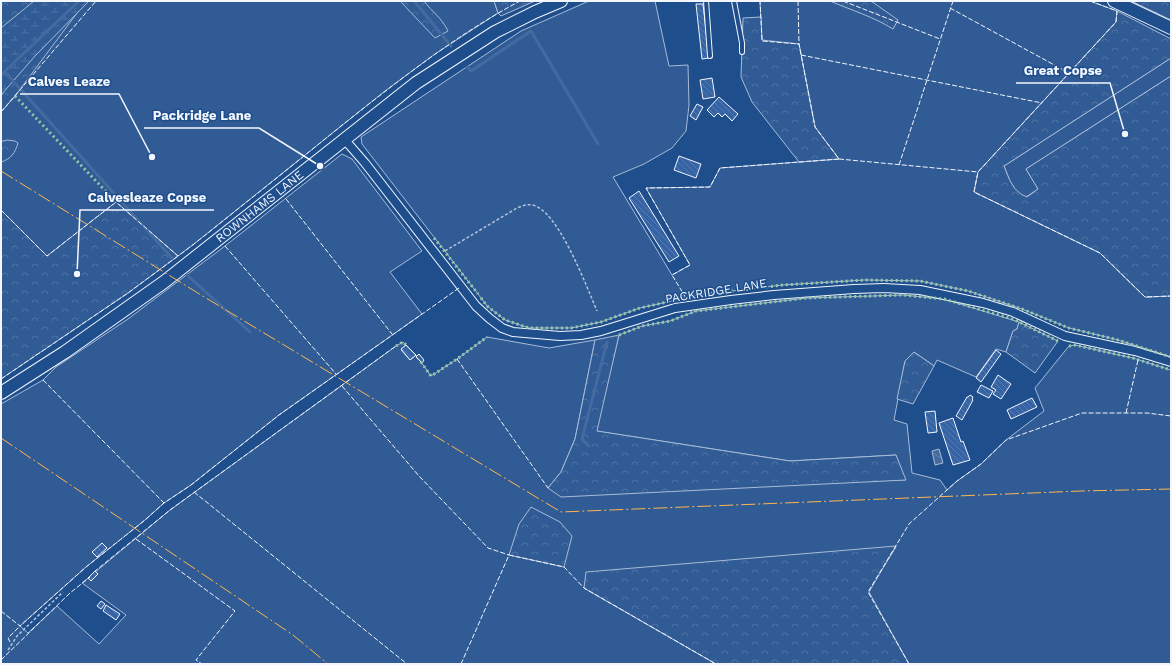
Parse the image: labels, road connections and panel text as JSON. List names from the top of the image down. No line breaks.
{"streets":{"street":["ROWNHAMS LANE","PACKRIDGE LANE"]},"crossings":[["ROWNHAMS LANE","PACKRIDGE LANE"]],"places":["Great Copse","Calves Leaze","Packridge Lane","Calvesleaze Copse"]}
